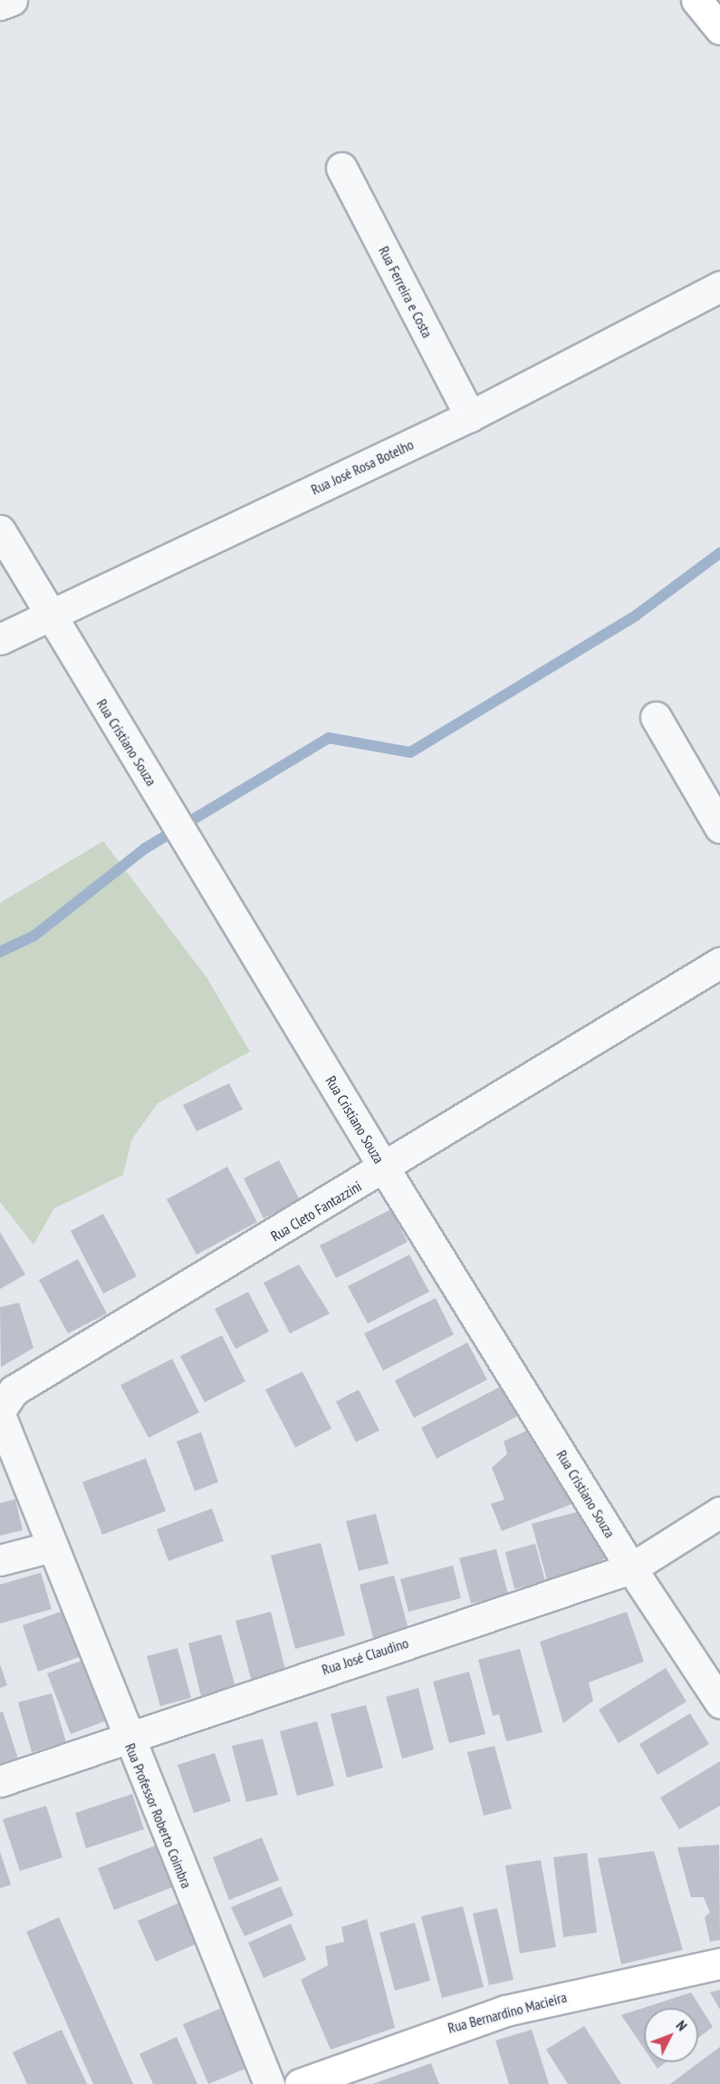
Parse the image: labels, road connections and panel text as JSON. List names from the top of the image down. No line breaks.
{"streets":{"main road":["Rua Bernardino Macieira"],"street":["Rua Ferreira e Costa","Rua José Rosa Botelho","Rua Cristiano Souza","Rua Cleto Fantazzini","Rua José Claudino","Rua Professor Roberto Coimbra"]},"crossings":[["Rua Ferreira e Costa","Rua José Rosa Botelho"],["Rua José Rosa Botelho","Rua Cristiano Souza"],["Rua Cristiano Souza","Rua Cleto Fantazzini"],["Rua Cristiano Souza","Rua José Claudino"],["Rua José Claudino","Rua Professor Roberto Coimbra"]],"north":"top right"}
